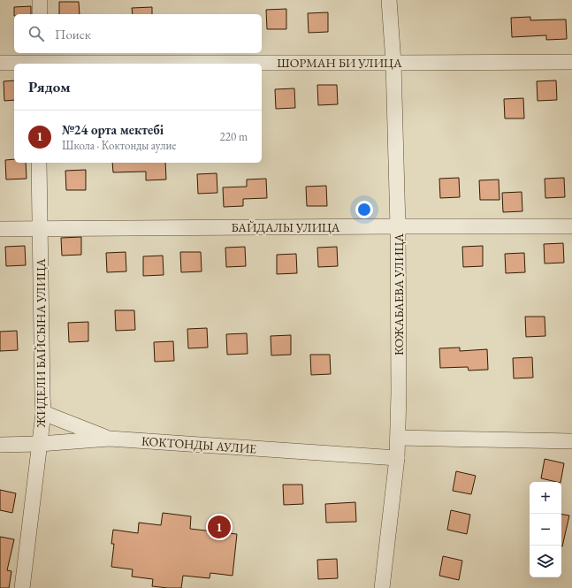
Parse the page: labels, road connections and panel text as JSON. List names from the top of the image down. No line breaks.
{"streets":{"street":["ШОРМАН БИ УЛИЦА","БАЙДАЛЫ УЛИЦА","КОЖАБАЕВА УЛИЦА","ЖИДЕЛИ БАЙСЫНА УЛИЦА","КОКТОНДЫ АУЛИЕ"]},"crossings":[["ШОРМАН БИ УЛИЦА","КОЖАБАЕВА УЛИЦА"],["БАЙДАЛЫ УЛИЦА","КОЖАБАЕВА УЛИЦА"],["БАЙДАЛЫ УЛИЦА","ЖИДЕЛИ БАЙСЫНА УЛИЦА"],["КОЖАБАЕВА УЛИЦА","КОКТОНДЫ АУЛИЕ"],["ЖИДЕЛИ БАЙСЫНА УЛИЦА","КОКТОНДЫ АУЛИЕ"]],"page":{"search":"Поиск","heading":"Рядом","list":[{"mark":"1","name":"№24 орта мектебі","note":"Школа · Коктонды аулие","value":"220 m"}],"map_buttons":["+","−"],"pins":"1"}}
